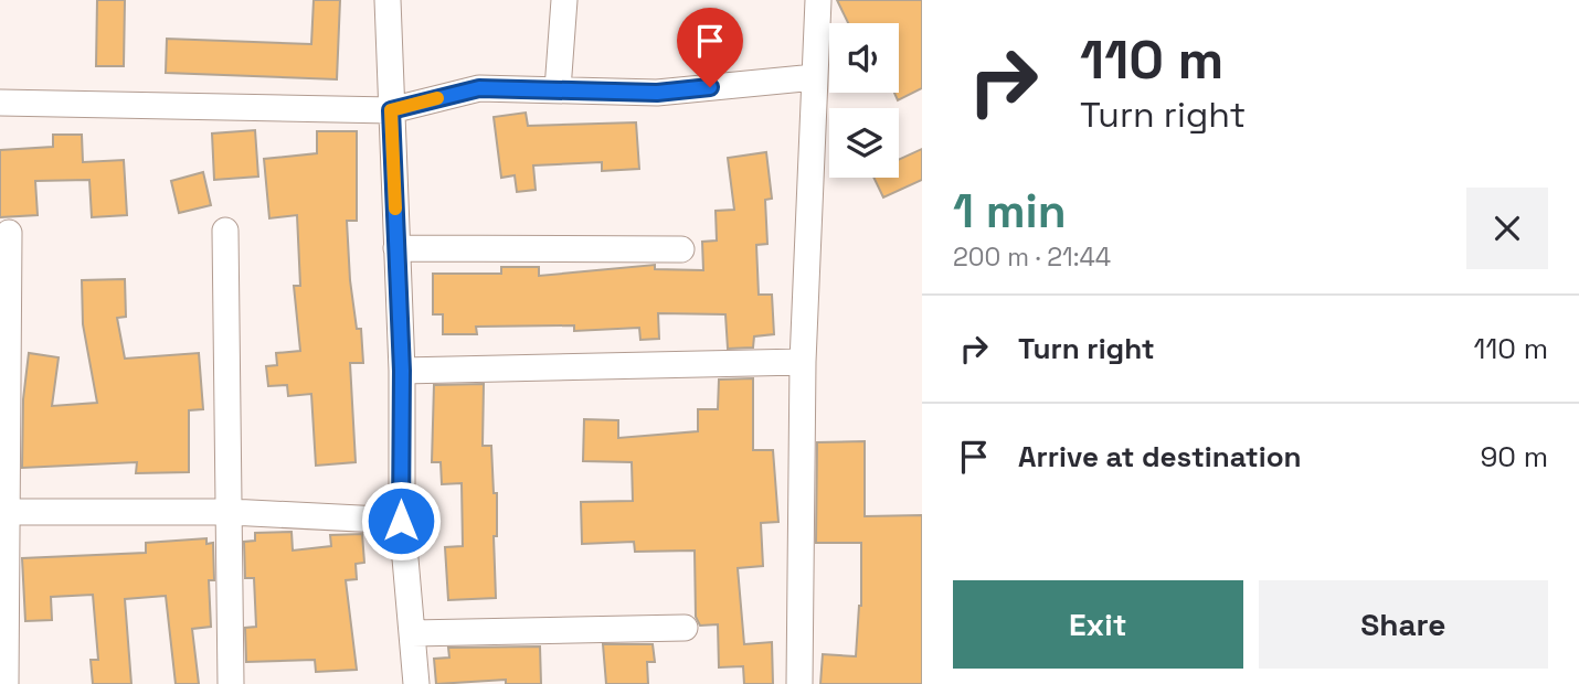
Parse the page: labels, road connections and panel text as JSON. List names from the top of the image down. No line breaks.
{"page":{"turn":["110 m","Turn right"],"heading":["1 min","200 m · 21:44"],"list":[{"name":"Turn right","value":"110 m"},{"name":"Arrive at destination","value":"90 m"}],"buttons":["Exit","Share"]}}
